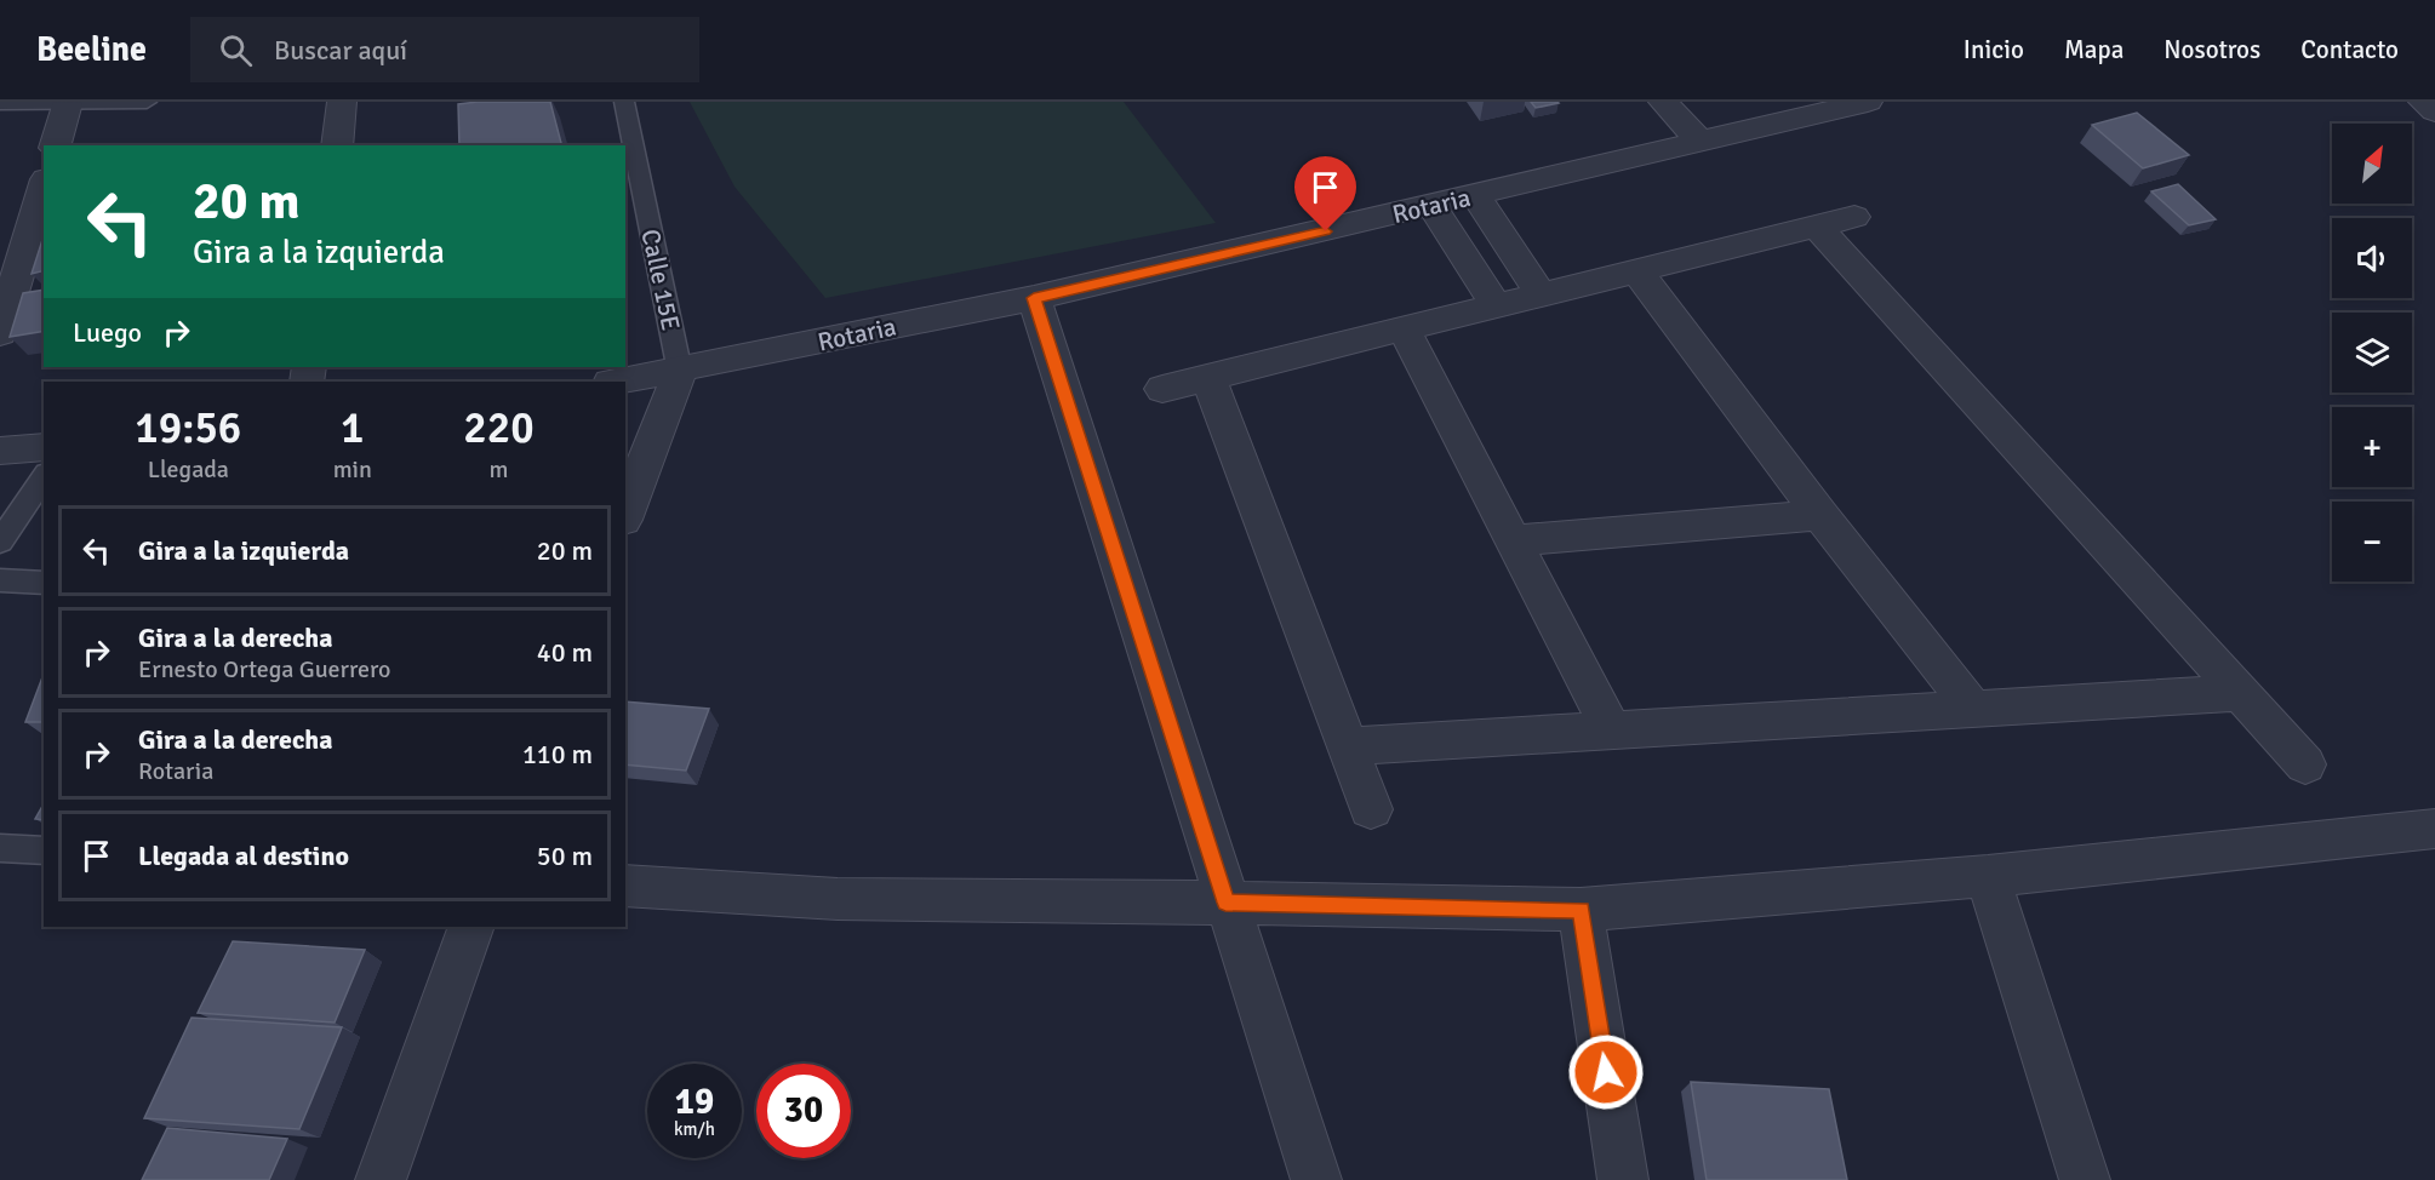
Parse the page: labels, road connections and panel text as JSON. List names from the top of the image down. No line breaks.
{"streets":{"street":["Rotaria"],"lane":["Calle 15E"]},"crossings":[["Rotaria","Calle 15E"]],"north":"top right","page":{"header":"Beeline","search":"Buscar aquí","nav":["Inicio","Mapa","Nosotros","Contacto"],"map_buttons":["+","−"],"turn":["20 m","Gira a la izquierda"],"then":"Luego","eta":["19:56","Llegada","1","min","220","m"],"list":[{"name":"Gira a la izquierda","value":"20 m"},{"name":"Gira a la derecha","note":"Ernesto Ortega Guerrero","value":"40 m"},{"name":"Gira a la derecha","note":"Rotaria","value":"110 m"},{"name":"Llegada al destino","value":"50 m"}],"speed":"19 km/h","limit":"30"}}
